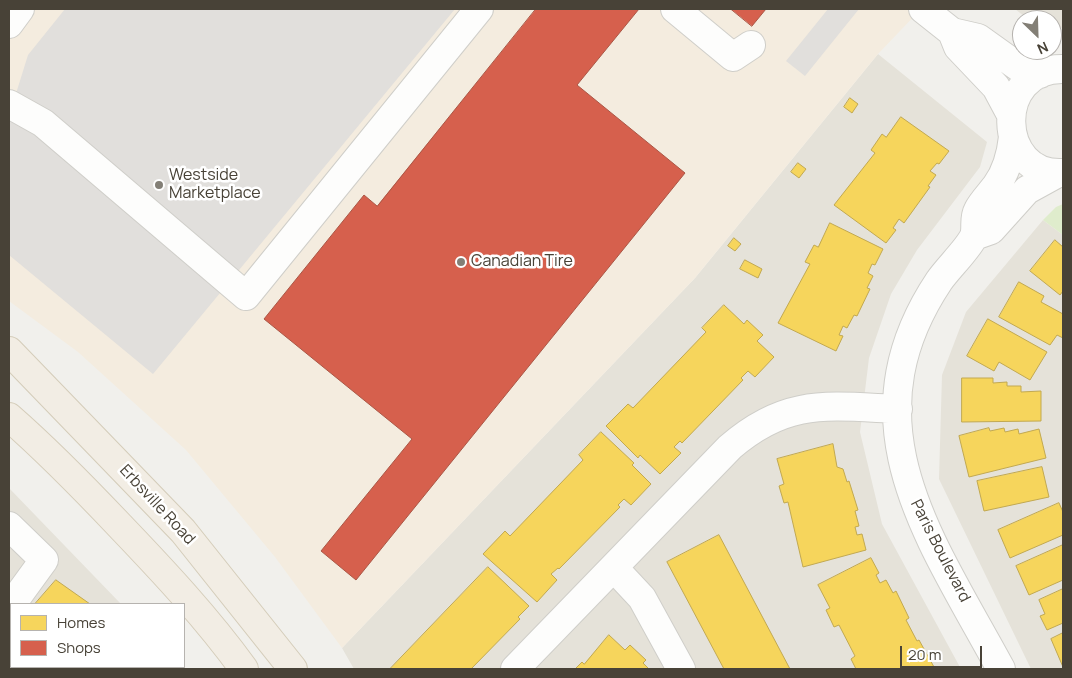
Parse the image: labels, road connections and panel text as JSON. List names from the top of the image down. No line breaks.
{"streets":{"main road":["Erbsville Road"],"street":["Paris Boulevard"]},"places":["Westside Marketplace","Canadian Tire"],"legend":["Homes","Shops"],"scale_bar":"20 m","north":"bottom right"}
